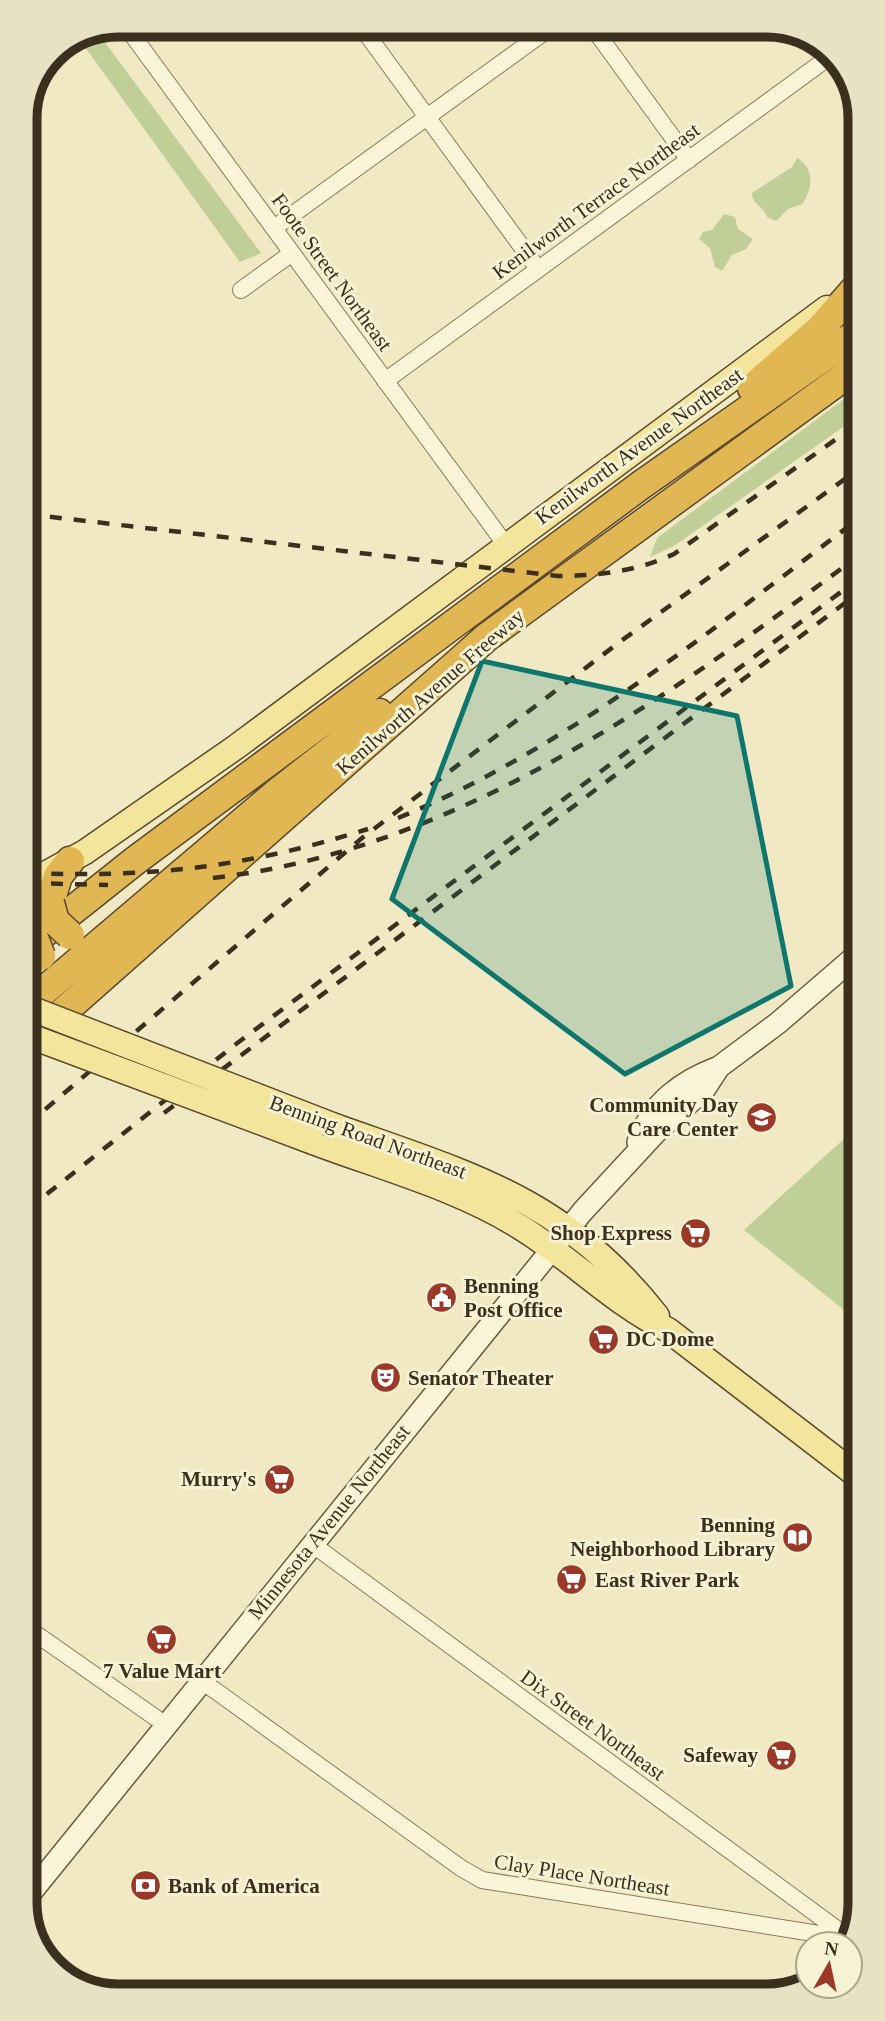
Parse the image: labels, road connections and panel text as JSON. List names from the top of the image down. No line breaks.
{"streets":{"highway":["Kenilworth Avenue Freeway"],"main road":["Kenilworth Avenue Northeast","Benning Road Northeast","Minnesota Avenue Northeast"],"street":["Kenilworth Terrace Northeast","Foote Street Northeast","Dix Street Northeast","Clay Place Northeast"]},"crossings":[["Kenilworth Terrace Northeast","Foote Street Northeast"],["Foote Street Northeast","Kenilworth Avenue Northeast"],["Benning Road Northeast","Minnesota Avenue Northeast"],["Minnesota Avenue Northeast","Dix Street Northeast"],["Minnesota Avenue Northeast","Clay Place Northeast"]],"places":{"school or university":["Community Day Care Center"],"supermarket":["Shop Express","DC Dome","Murry's","East River Park","7 Value Mart","Safeway"],"public building":["Benning Post Office"],"theatre":["Senator Theater"],"library":["Benning Neighborhood Library"],"bank":["Bank of America"]},"north":"top"}
